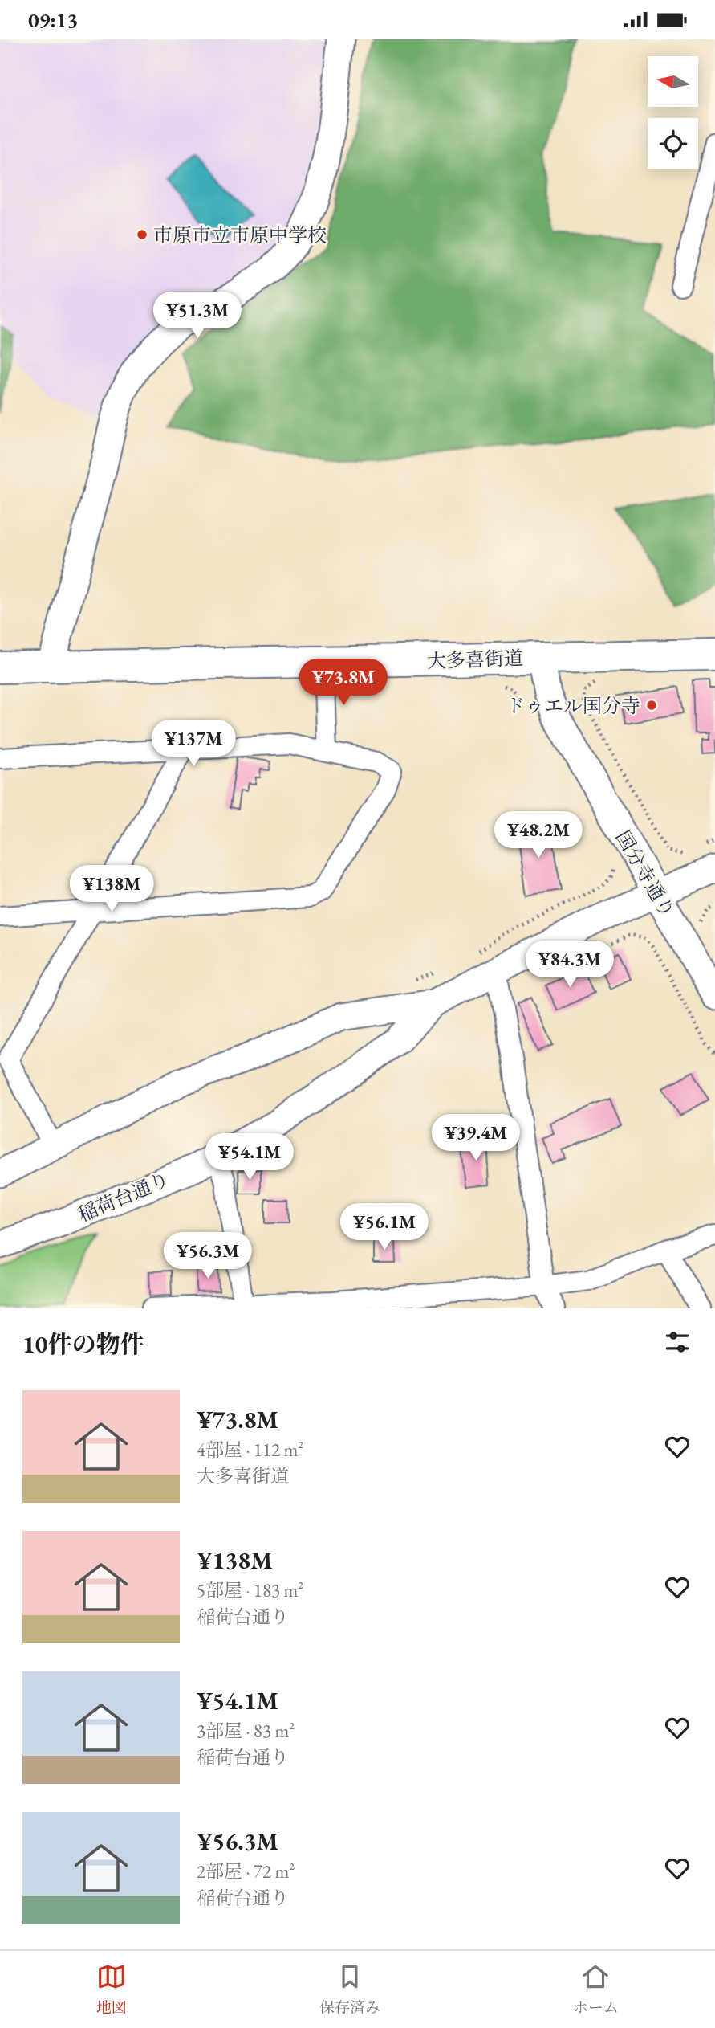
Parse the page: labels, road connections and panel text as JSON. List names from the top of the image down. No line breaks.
{"streets":{"highway":["大多喜街道"],"street":["国分寺通り","稲荷台通り"]},"crossings":[["大多喜街道","国分寺通り"],["国分寺通り","稲荷台通り"]],"places":["市原市立市原中学校","ドゥエル国分寺"],"north":"left","page":{"status":"09:13","price":["¥51.3M","¥73.8M","¥137M","¥48.2M","¥138M","¥84.3M","¥39.4M","¥54.1M","¥56.1M","¥56.3M"],"heading":"10件の物件","list":[{"name":"¥73.8M","note":"4部屋 · 112 m² · 大多喜街道"},{"name":"¥138M","note":"5部屋 · 183 m² · 稲荷台通り"},{"name":"¥54.1M","note":"3部屋 · 83 m² · 稲荷台通り"},{"name":"¥56.3M","note":"2部屋 · 72 m² · 稲荷台通り"}],"tabs":["地図","保存済み","ホーム"]}}
